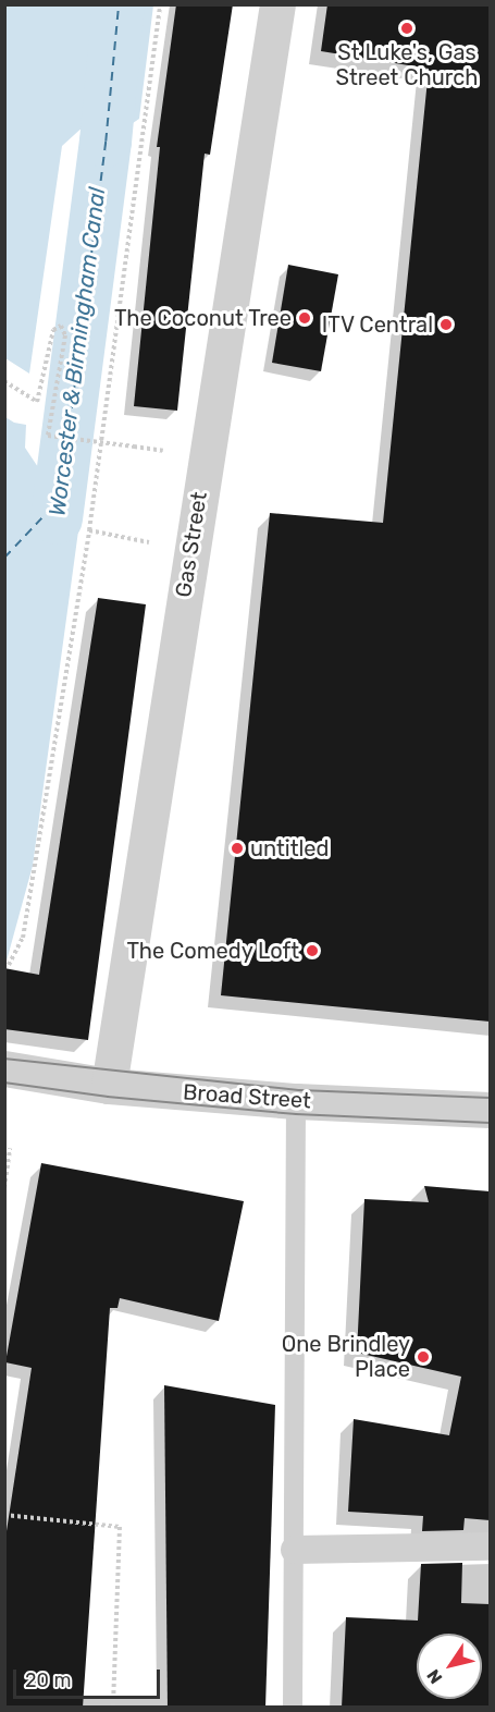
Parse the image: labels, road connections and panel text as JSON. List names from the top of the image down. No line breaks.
{"streets":{"street":["Gas Street","Broad Street"]},"crossings":[["Gas Street","Broad Street"]],"water":["Worcester & Birmingham Canal"],"places":["St Luke's, Gas Street Church","The Coconut Tree","ITV Central","untitled","The Comedy Loft","One Brindley Place"],"scale_bar":"20 m","north":"bottom left"}
